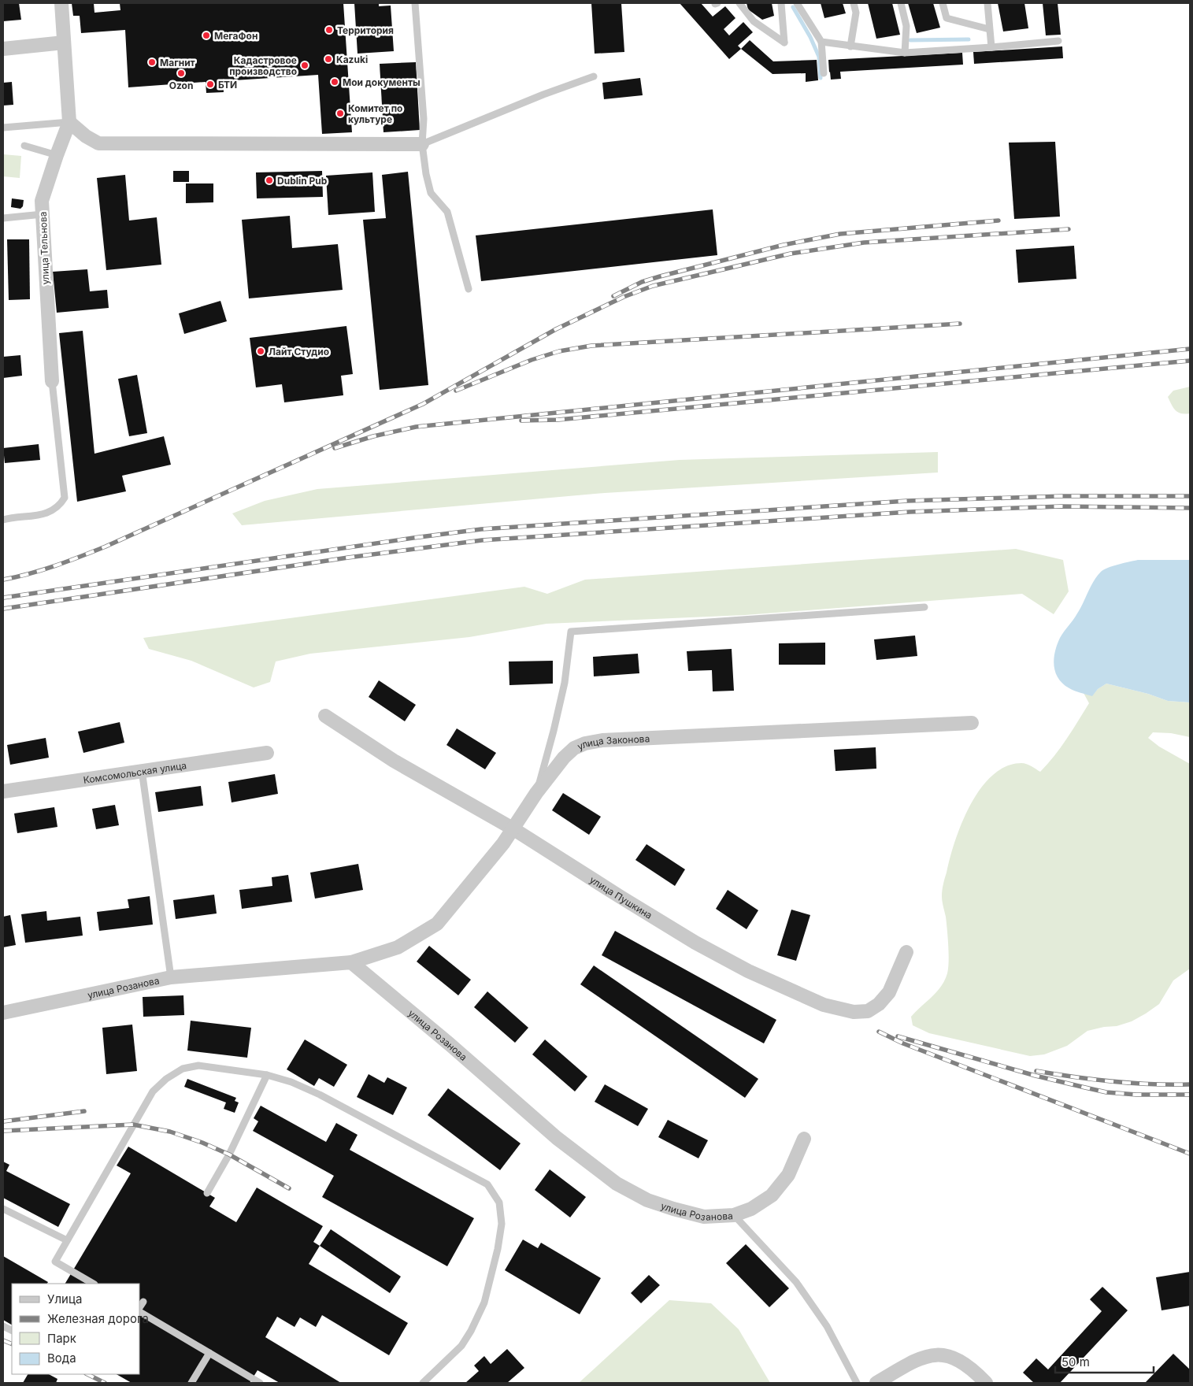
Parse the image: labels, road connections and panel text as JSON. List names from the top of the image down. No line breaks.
{"streets":{"street":["улица Тельнова","улица Законова","Комсомольская улица","улица Пушкина","улица Розанова"]},"crossings":[["улица Законова","улица Пушкина"],["улица Законова","улица Розанова"]],"places":["Территория","МегаФон","Kazuki","Магнит","Кадастровое производство","Ozon","Мои документы","БТИ","Комитет по культуре","Dublin Pub","Лайт Студио"],"legend":["Улица","Железная дорога","Парк","Вода"],"scale_bar":"50 m"}
